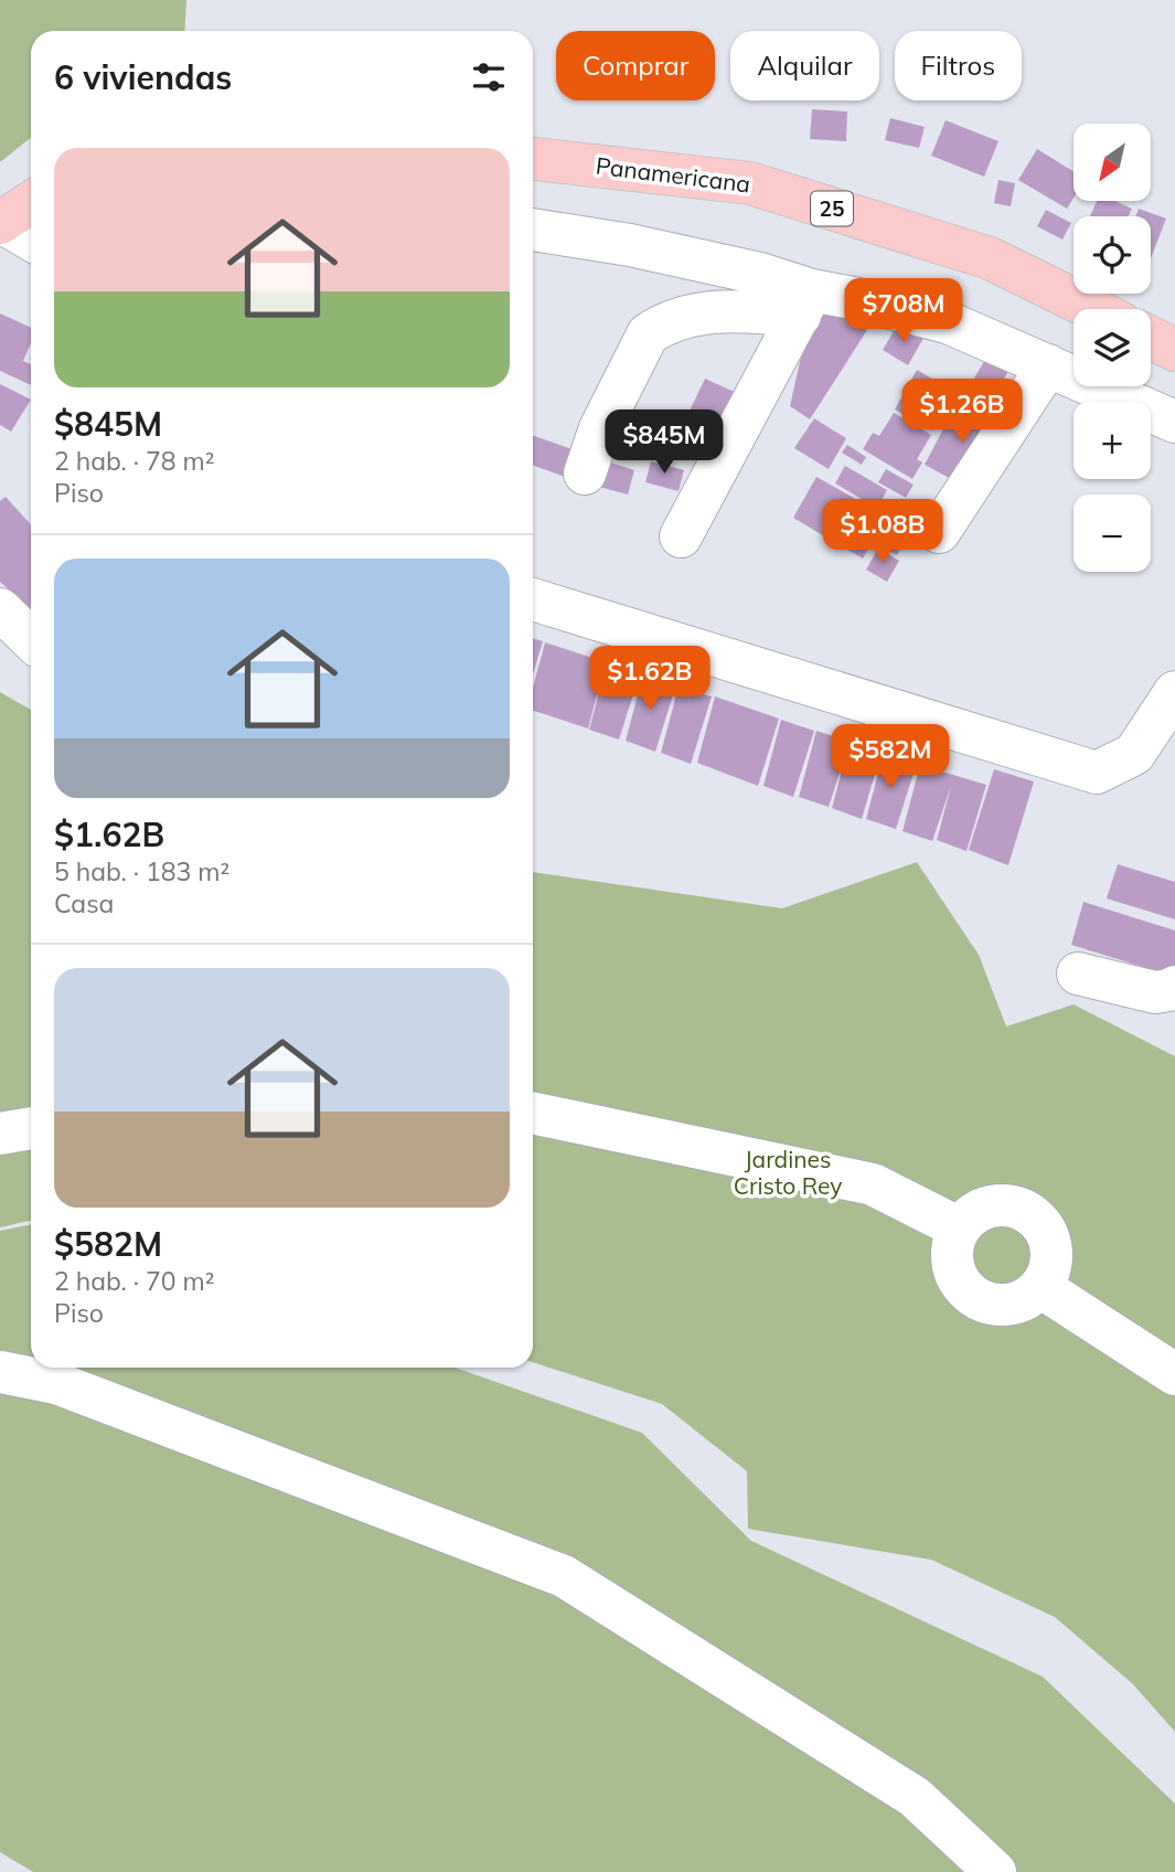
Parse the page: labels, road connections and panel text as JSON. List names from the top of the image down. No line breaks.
{"streets":{"main road":["Panamericana","25"]},"parks":["Jardines Cristo Rey"],"north":"bottom left","page":{"chip":["Comprar","Alquilar","Filtros"],"heading":"6 viviendas","map_buttons":["+","−"],"list":[{"name":"$845M","note":"2 hab. · 78 m² · Piso"},{"name":"$1.62B","note":"5 hab. · 183 m² · Casa"},{"name":"$582M","note":"2 hab. · 70 m² · Piso"}],"price":["$708M","$1.26B","$845M","$1.08B","$1.62B","$582M"]}}
